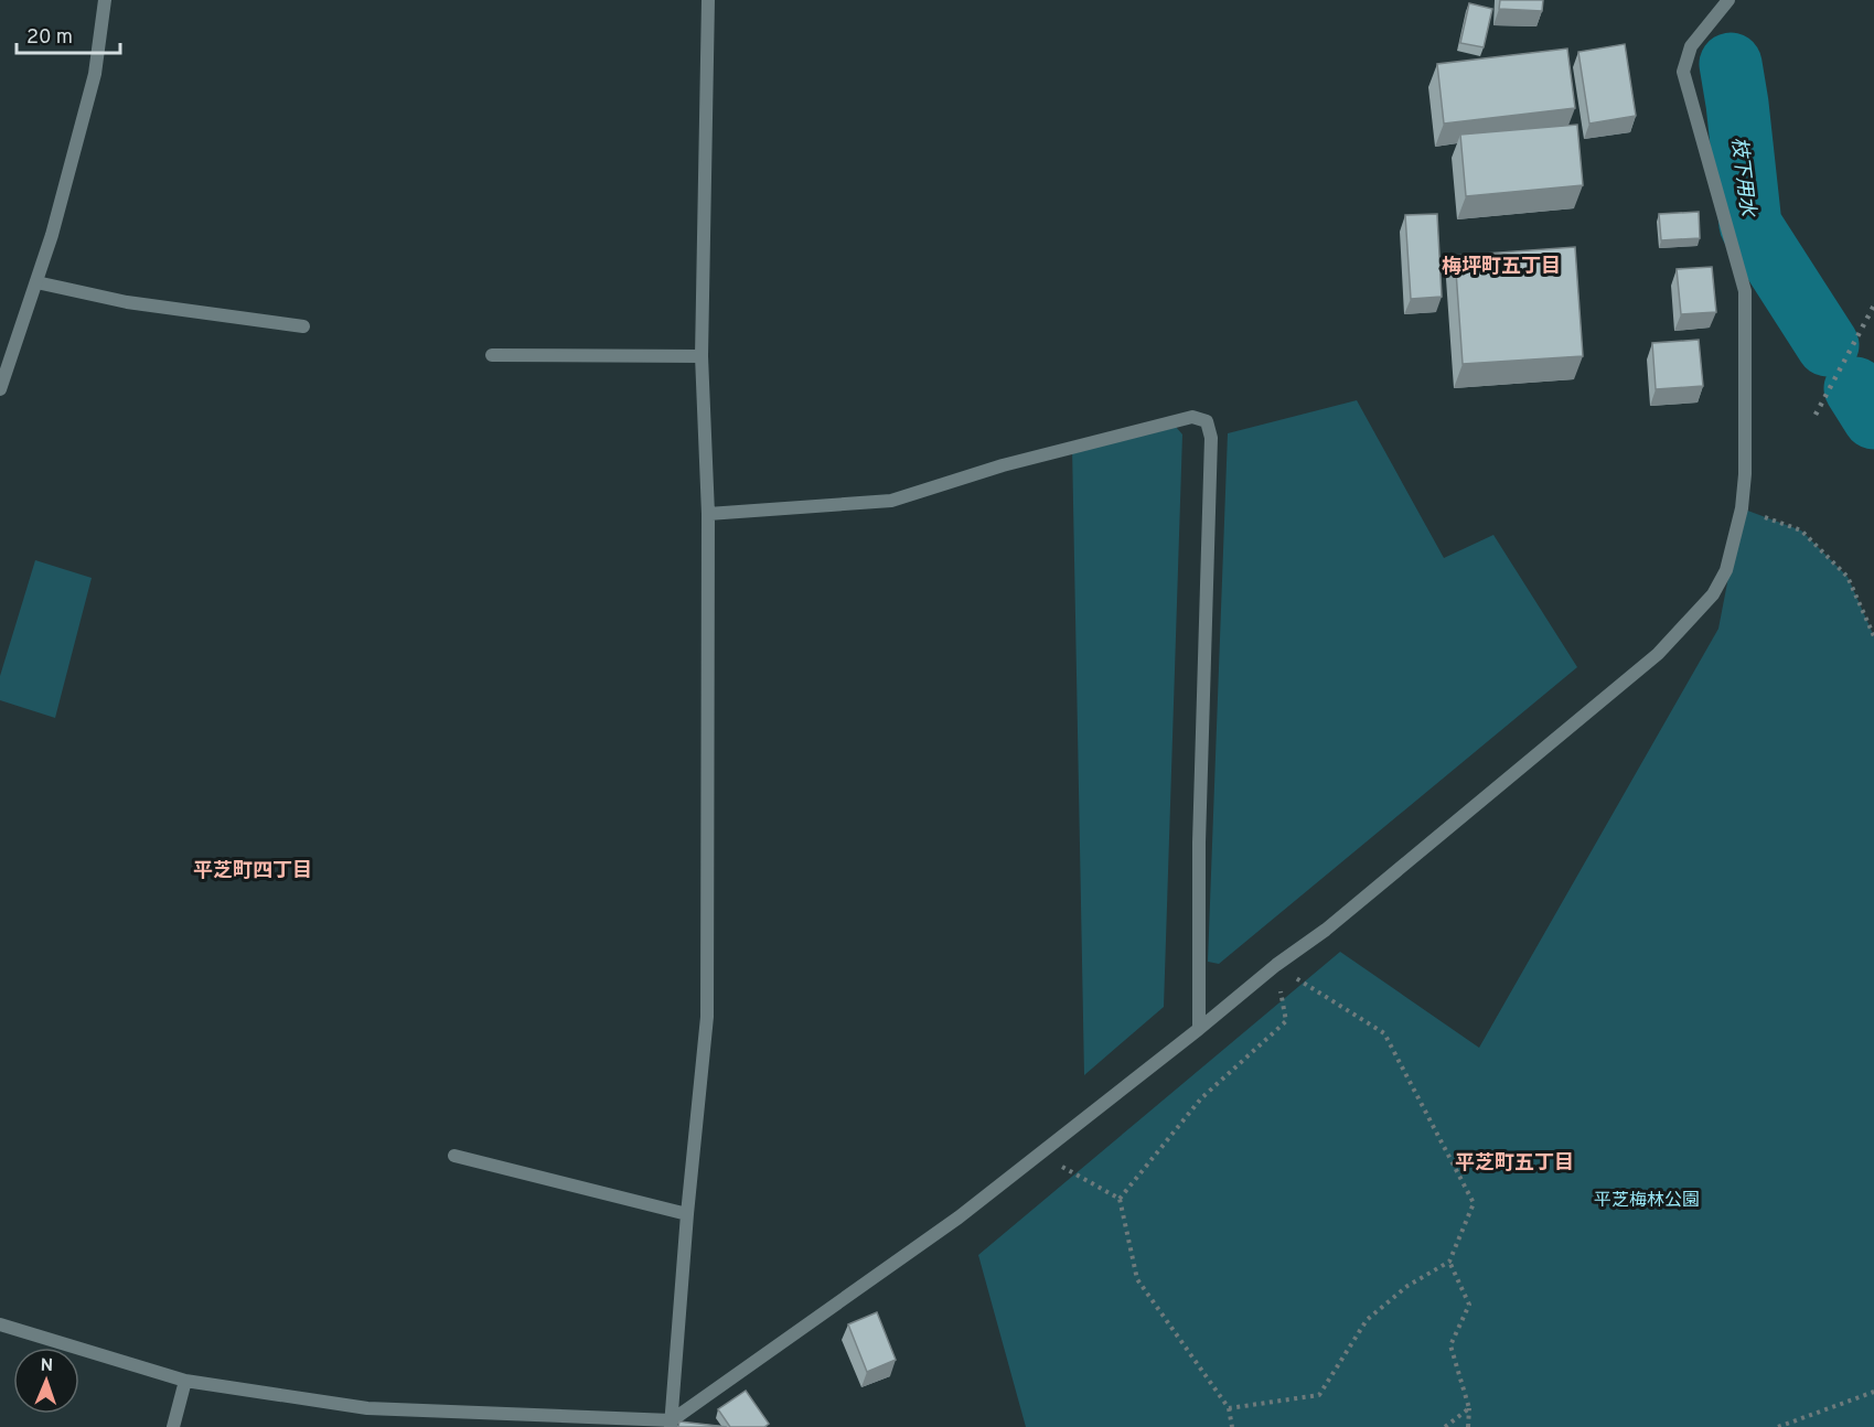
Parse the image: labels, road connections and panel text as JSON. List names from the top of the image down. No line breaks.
{"districts":["梅坪町五丁目","平芝町四丁目","平芝町五丁目"],"water":["枝下用水"],"parks":["平芝梅林公園"],"scale_bar":"20 m","north":"top"}
